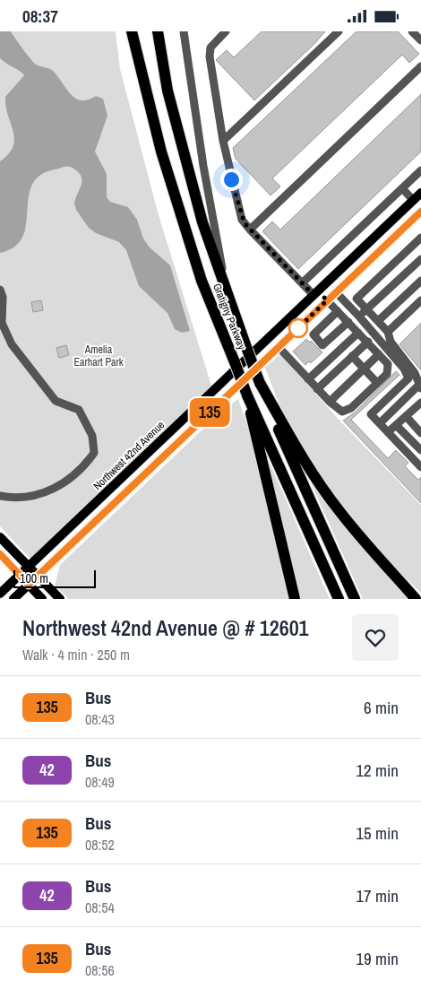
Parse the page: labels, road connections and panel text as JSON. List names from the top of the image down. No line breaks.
{"streets":{"highway":["Gratigny Parkway"],"main road":["Northwest 42nd Avenue"]},"parks":["Amelia Earhart Park"],"lines":["bus line 135"],"scale_bar":"100 m","page":{"status":"08:37","on_map":"135","scale":"100 m","heading":["Northwest 42nd Avenue @ # 12601","Walk · 4 min · 250 m"],"list":[{"mark":"135","name":"Bus","note":"08:43","value":"6 min"},{"mark":"42","name":"Bus","note":"08:49","value":"12 min"},{"mark":"135","name":"Bus","note":"08:52","value":"15 min"},{"mark":"42","name":"Bus","note":"08:54","value":"17 min"},{"mark":"135","name":"Bus","note":"08:56","value":"19 min"}]}}
